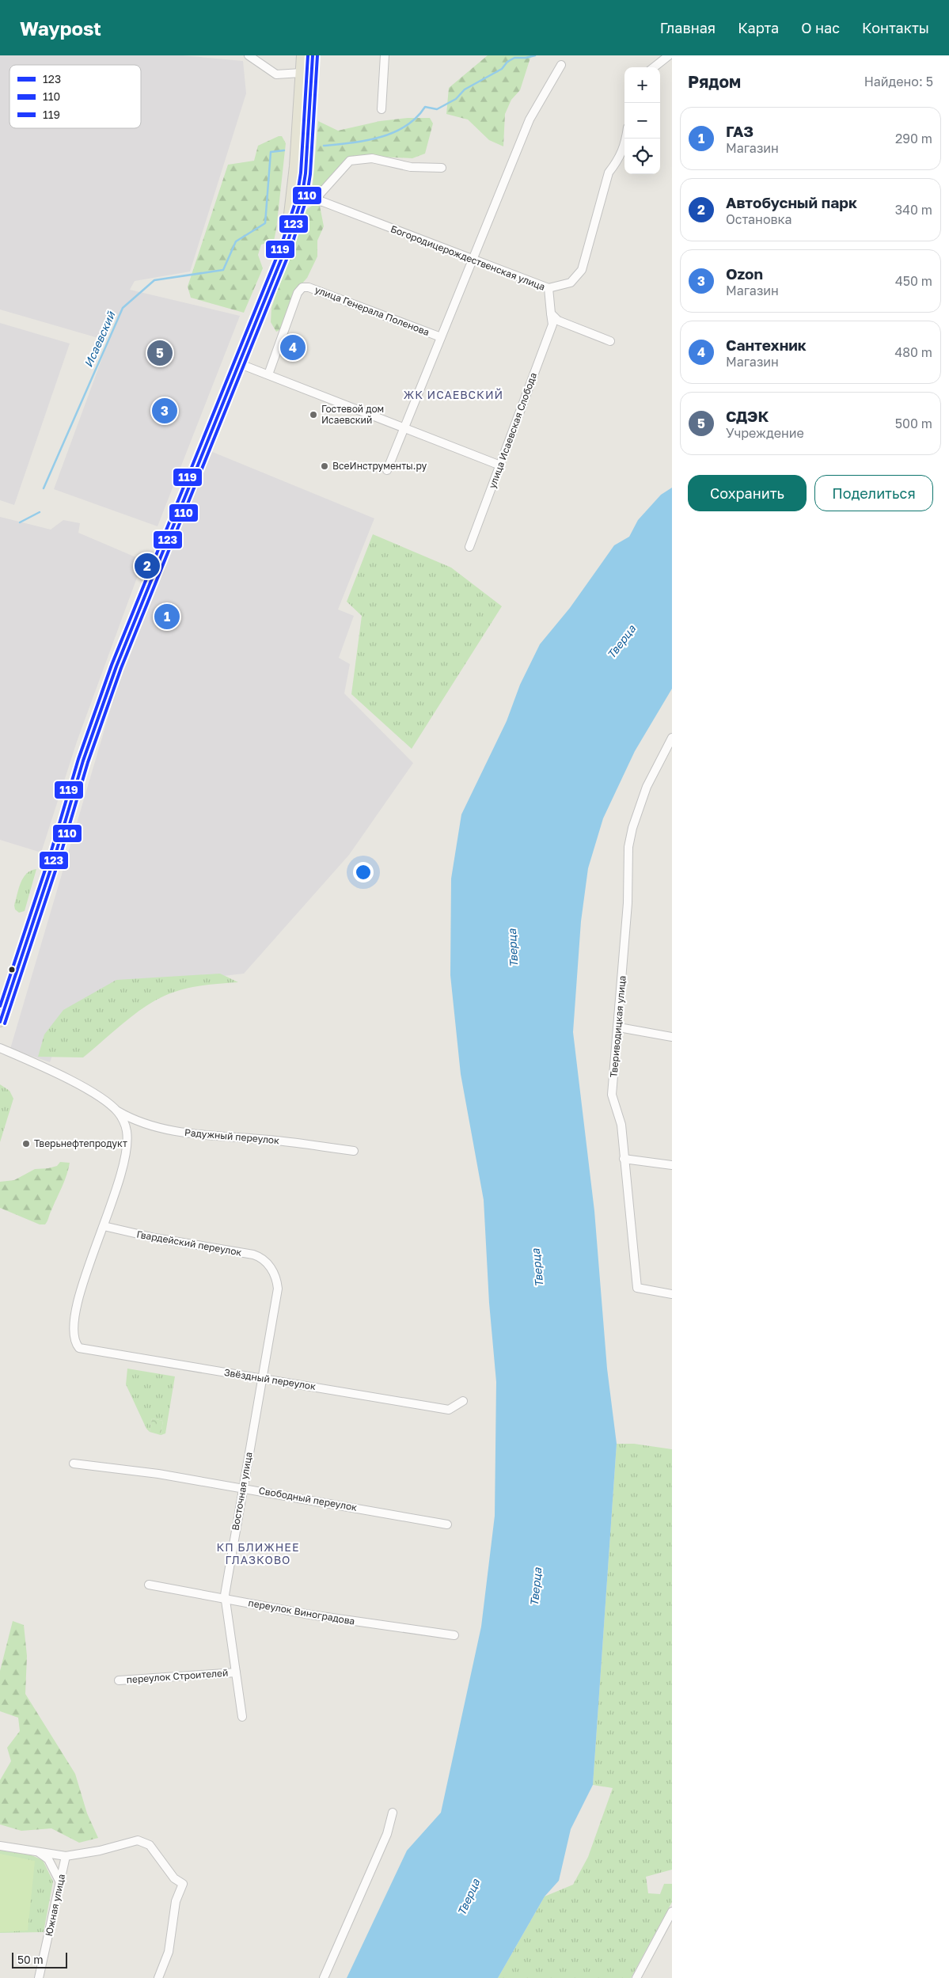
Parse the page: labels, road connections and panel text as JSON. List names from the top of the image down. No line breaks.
{"streets":{"street":["Богородицерождественская улица","улица Генерала Поленова","улица Исаевская Слобода","Твериводицкая улица","Радужный переулок","Гвардейский переулок","Звёздный переулок","Восточная улица","Свободный переулок","переулок Виноградова","переулок Строителей","Южная улица"]},"crossings":[["Богородицерождественская улица","улица Исаевская Слобода"],["Гвардейский переулок","Звёздный переулок"],["Гвардейский переулок","Восточная улица"],["Звёздный переулок","Восточная улица"],["Восточная улица","Свободный переулок"],["Восточная улица","переулок Виноградова"],["Восточная улица","переулок Строителей"]],"districts":["ЖК ИСАЕВСКИЙ","КП БЛИЖНЕЕ ГЛАЗКОВО"],"water":["Исаевский","Тверца"],"places":["Гостевой дом Исаевский","ВсеИнструменты.ру","Тверьнефтепродукт"],"lines":["transit line 123","transit line 110","transit line 119"],"legend":["123","110","119"],"scale_bar":"50 m","page":{"header":"Waypost","nav":["Главная","Карта","О нас","Контакты"],"heading":["Рядом","Найдено: 5"],"map_buttons":["+","−"],"list":[{"mark":"1","name":"ГАЗ","note":"Магазин","value":"290 m"},{"mark":"2","name":"Автобусный парк","note":"Остановка","value":"340 m"},{"mark":"3","name":"Ozon","note":"Магазин","value":"450 m"},{"mark":"4","name":"Сантехник","note":"Магазин","value":"480 m"},{"mark":"5","name":"СДЭК","note":"Учреждение","value":"500 m"}],"pins":["4","5","3","2","1"],"buttons":["Сохранить","Поделиться"],"scale":"50 m"}}
